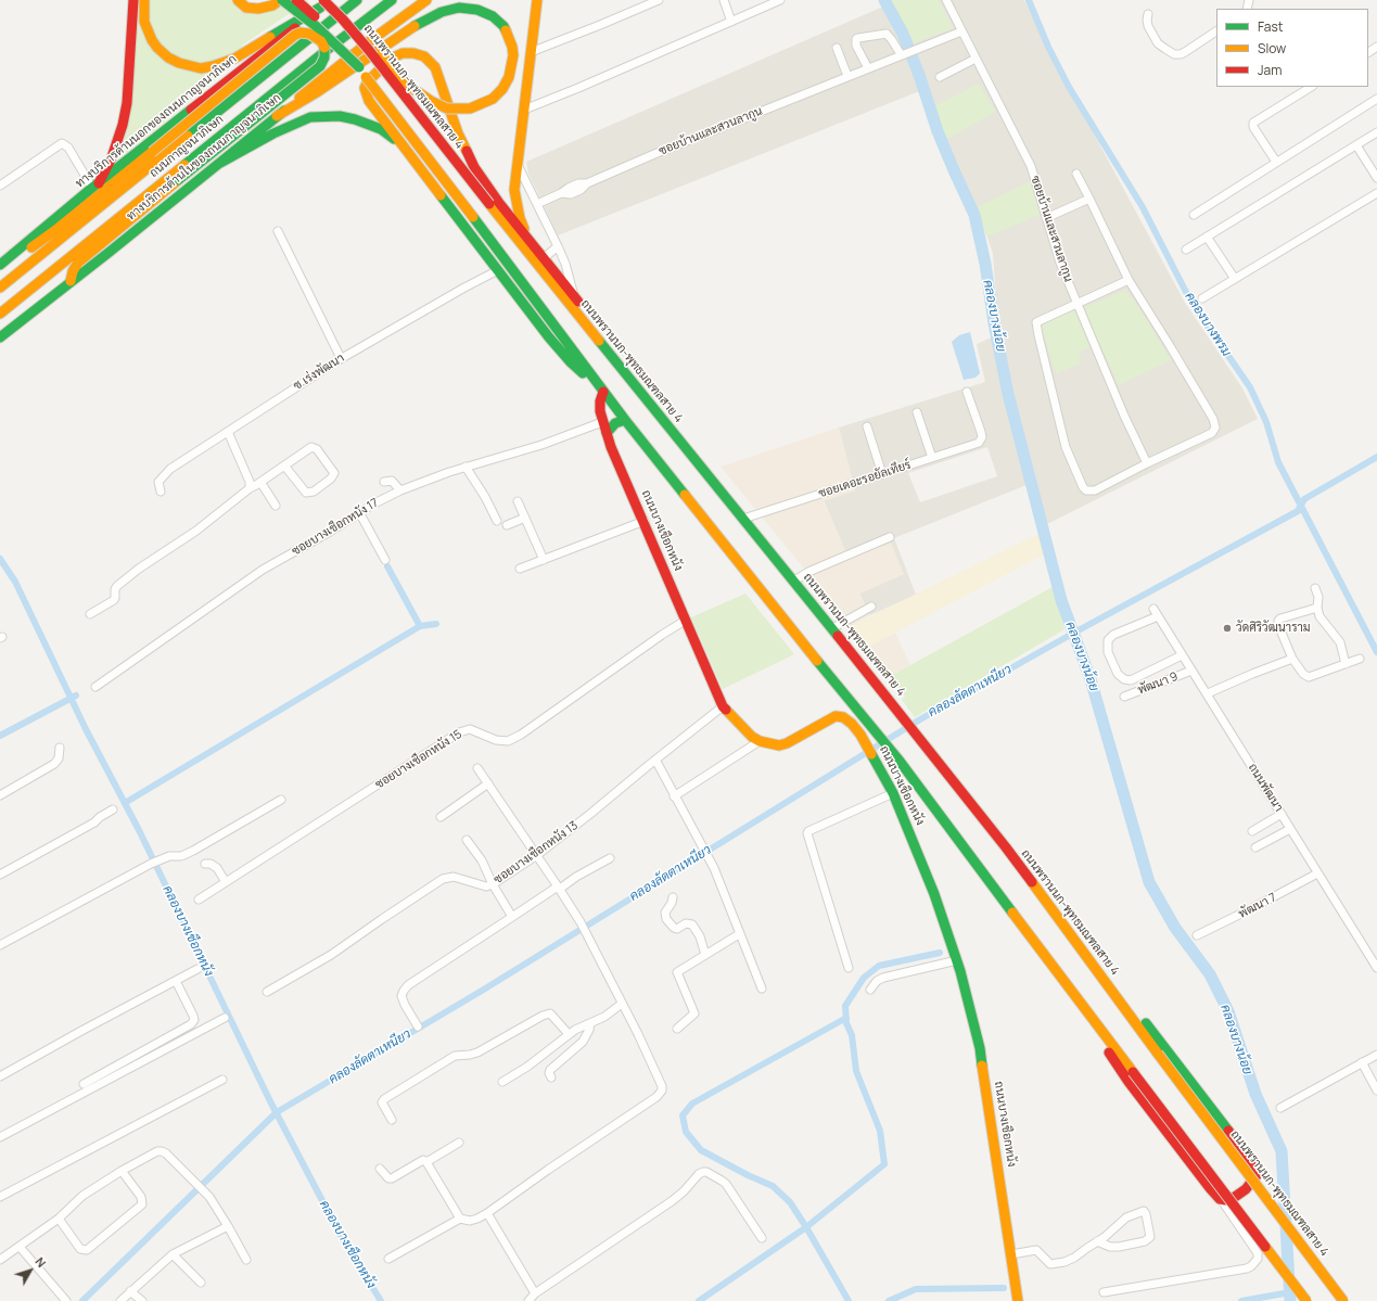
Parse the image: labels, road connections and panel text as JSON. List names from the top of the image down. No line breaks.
{"streets":{"main road":["ถนนพรานนก-พุทธมณฑลสาย 4","ทางบริการด้านนอกของถนนกาญจนาภิเษก","ถนนกาญจนาภิเษก","ทางบริการด้านในของถนนกาญจนาภิเษก","ถนนบางเชือกหนัง"],"street":["ซอยบ้านและสวนลากูน","ซ.เร่งพัฒนา","ซอยเดอะรอยัลเทียร์","ซอยบางเชือกหนัง 17","พัฒนา 9","ซอยบางเชือกหนัง 15","ถนนพัฒนา","ซอยบางเชือกหนัง 13","พัฒนา 7"]},"crossings":[["ถนนพรานนก-พุทธมณฑลสาย 4","ทางบริการด้านนอกของถนนกาญจนาภิเษก"],["ถนนพรานนก-พุทธมณฑลสาย 4","ซอยเดอะรอยัลเทียร์"],["ซอยบางเชือกหนัง 17","ถนนบางเชือกหนัง"],["ถนนบางเชือกหนัง","ซอยบางเชือกหนัง 15"],["ถนนบางเชือกหนัง","ซอยบางเชือกหนัง 13"],["พัฒนา 9","ถนนพัฒนา"],["ถนนพัฒนา","พัฒนา 7"]],"water":["คลองบางน้อย","คลองบางพรม","คลองลัดตาเหนียว","คลองบางเชือกหนัง"],"places":["วัดศิริวัฒนาราม"],"legend":["Fast","Slow","Jam"],"north":"top right"}
